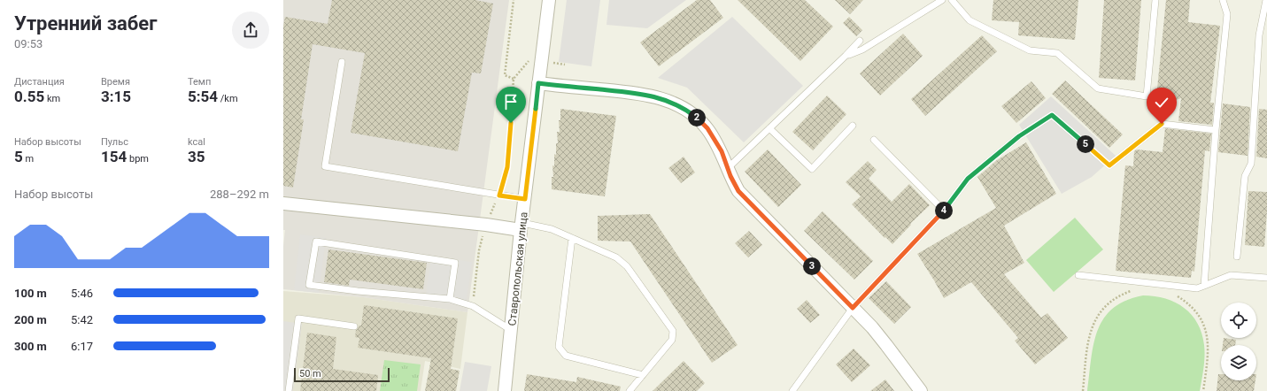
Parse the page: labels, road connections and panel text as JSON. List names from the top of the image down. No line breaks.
{"streets":{"street":["Ставропольская улица"]},"scale_bar":"50 m","page":{"heading":["Утренний забег","09:53"],"stats":[["Дистанция","0.55 km"],["Время","3:15"],["Темп","5:54 /km"],["Набор высоты","5 m"],["Пульс","154 bpm"],["kcal","35"]],"pins":["2","5","4","3"],"chart":["Набор высоты","288–292 m"],"list":[{"name":"100 m","note":"5:46"},{"name":"200 m","note":"5:42"},{"name":"300 m","note":"6:17"}],"scale":"50 m"}}
